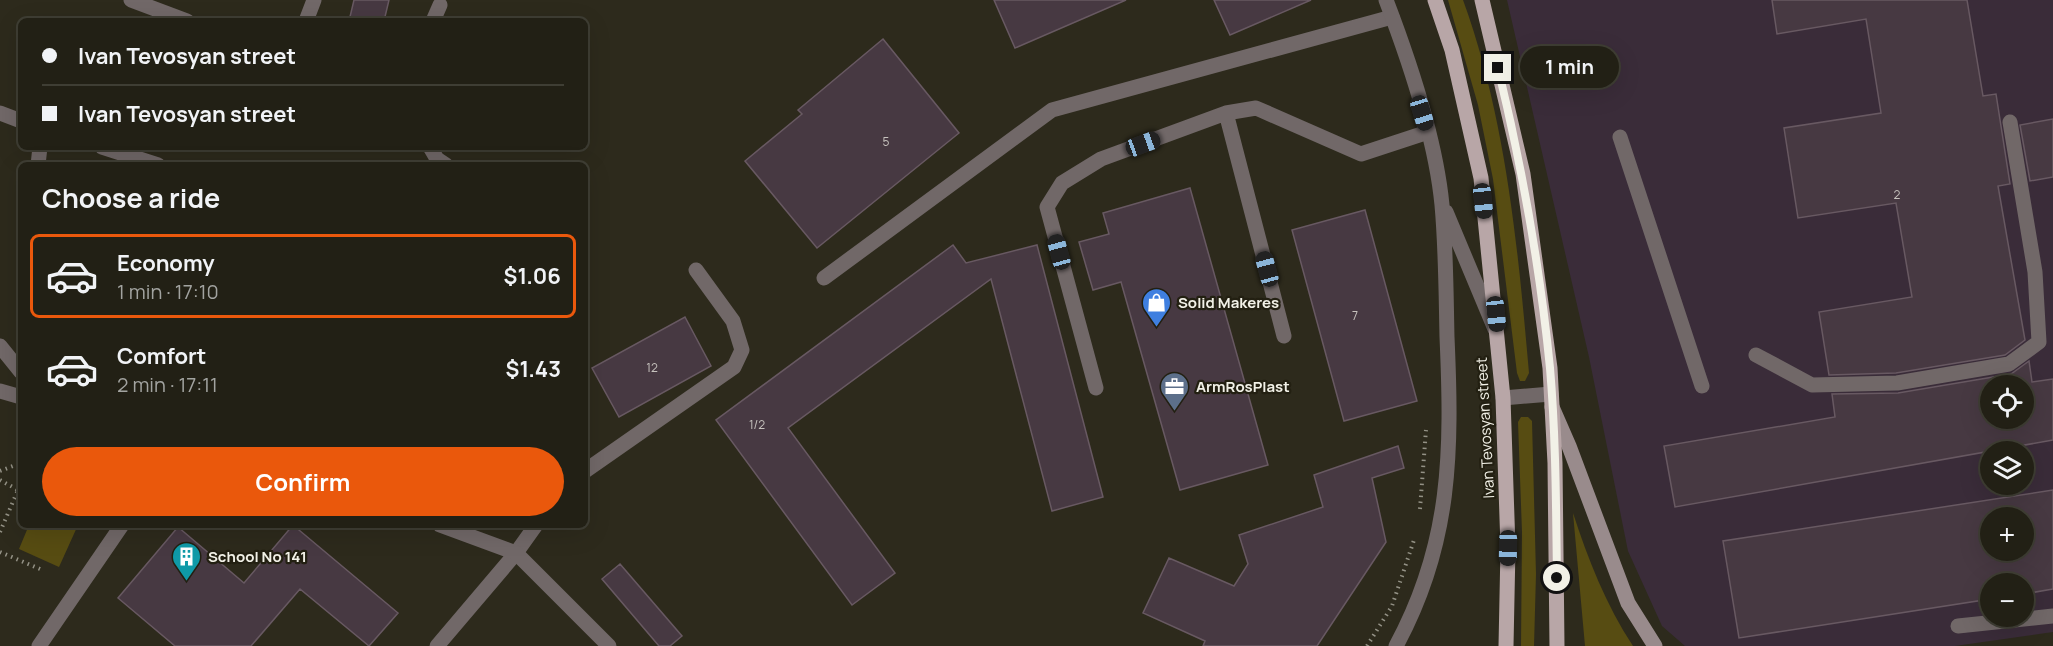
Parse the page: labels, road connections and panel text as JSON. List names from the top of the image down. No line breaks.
{"streets":{"main road":["Ivan Tevosyan street"]},"places":{"shop":["Solid Makeres"],"office":["ArmRosPlast"],"building":["School No 141"]},"house_numbers":["5","2","7","12","1/2"],"page":{"banner":["Ivan Tevosyan street","Ivan Tevosyan street"],"bubble":"1 min","heading":"Choose a ride","list":[{"name":"Economy","note":"1 min · 17:10","value":"$1.06"},{"name":"Comfort","note":"2 min · 17:11","value":"$1.43"}],"map_buttons":["+","−"],"buttons":"Confirm"}}
